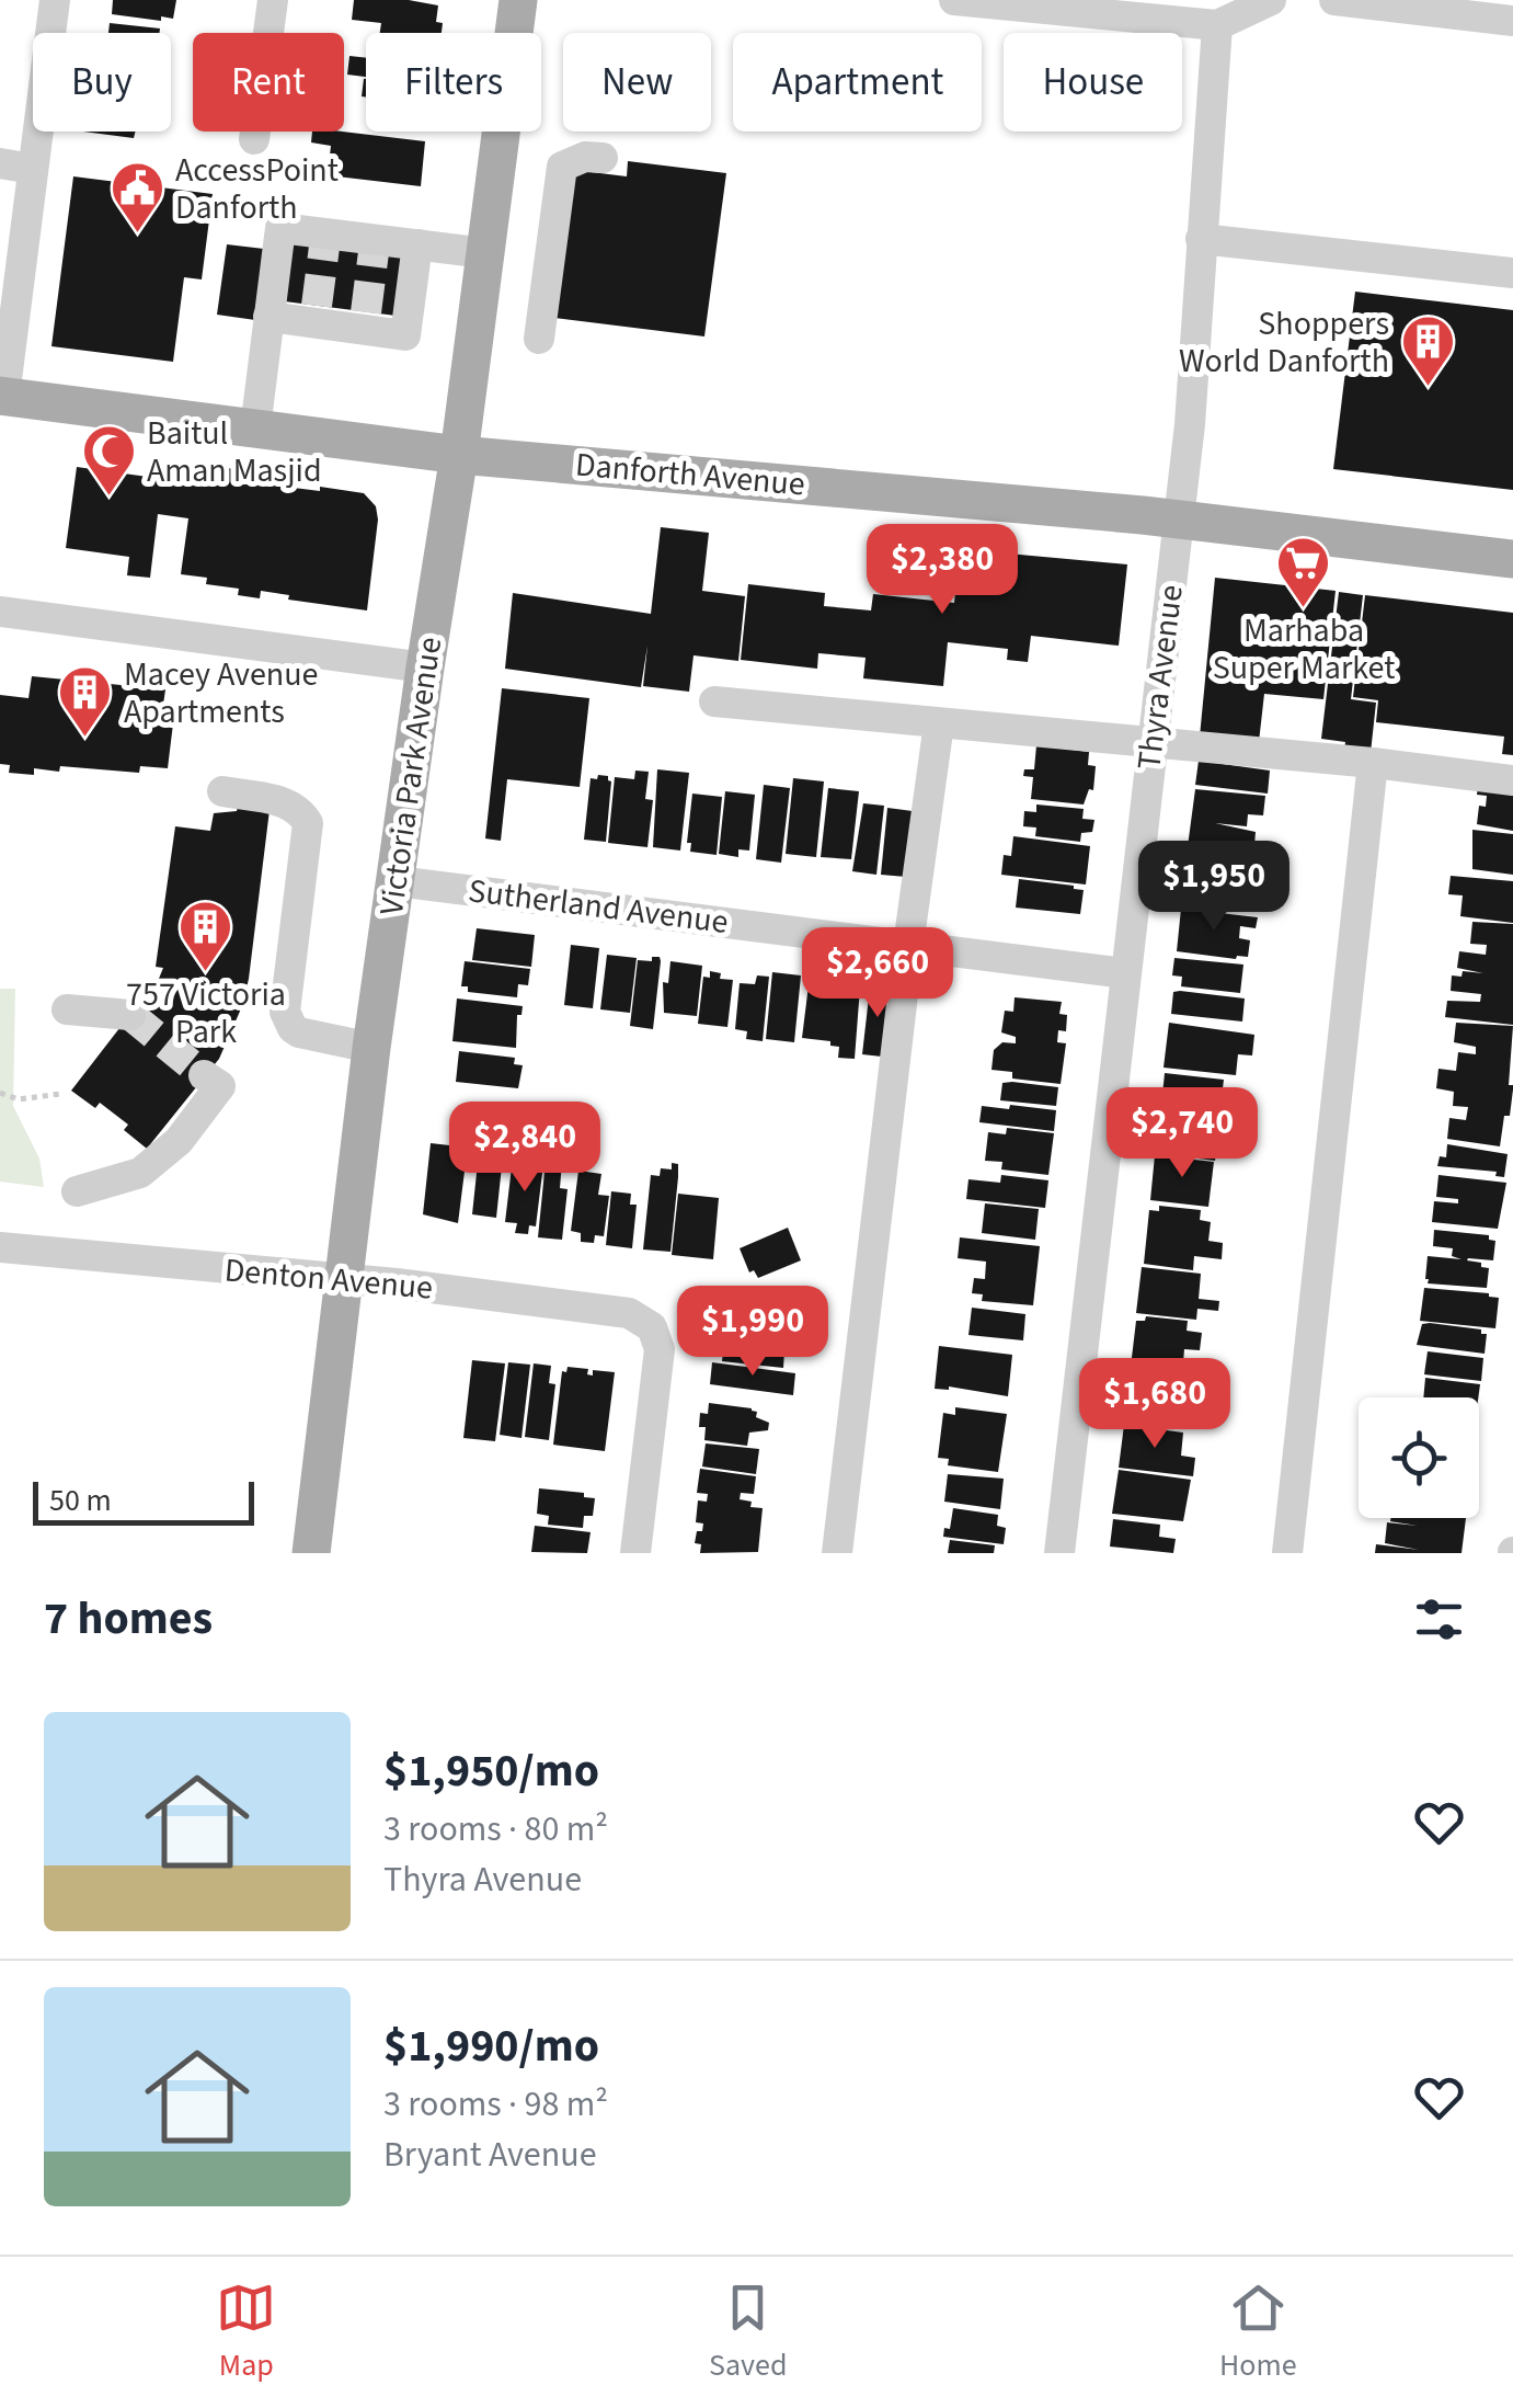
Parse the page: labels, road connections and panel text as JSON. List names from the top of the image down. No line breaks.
{"streets":{"main road":["Danforth Avenue","Victoria Park Avenue"],"street":["Thyra Avenue","Sutherland Avenue","Denton Avenue"]},"crossings":[["Danforth Avenue","Thyra Avenue"],["Danforth Avenue","Victoria Park Avenue"],["Thyra Avenue","Sutherland Avenue"],["Victoria Park Avenue","Sutherland Avenue"],["Victoria Park Avenue","Denton Avenue"]],"places":{"public building":["AccessPoint Danforth"],"building":["Shoppers World Danforth","Macey Avenue Apartments","757 Victoria Park"],"mosque":["Baitul Aman Masjid"],"supermarket":["Marhaba Super Market"]},"scale_bar":"50 m","page":{"chip":["Buy","Rent","Filters","New","Apartment","House"],"price":["$2,380","$1,950","$2,660","$2,740","$2,840","$1,990","$1,680"],"scale":"50 m","heading":"7 homes","list":[{"name":"$1,950/mo","note":"3 rooms · 80 m² · Thyra Avenue"},{"name":"$1,990/mo","note":"3 rooms · 98 m² · Bryant Avenue"}],"tabs":["Map","Saved","Home"]}}
